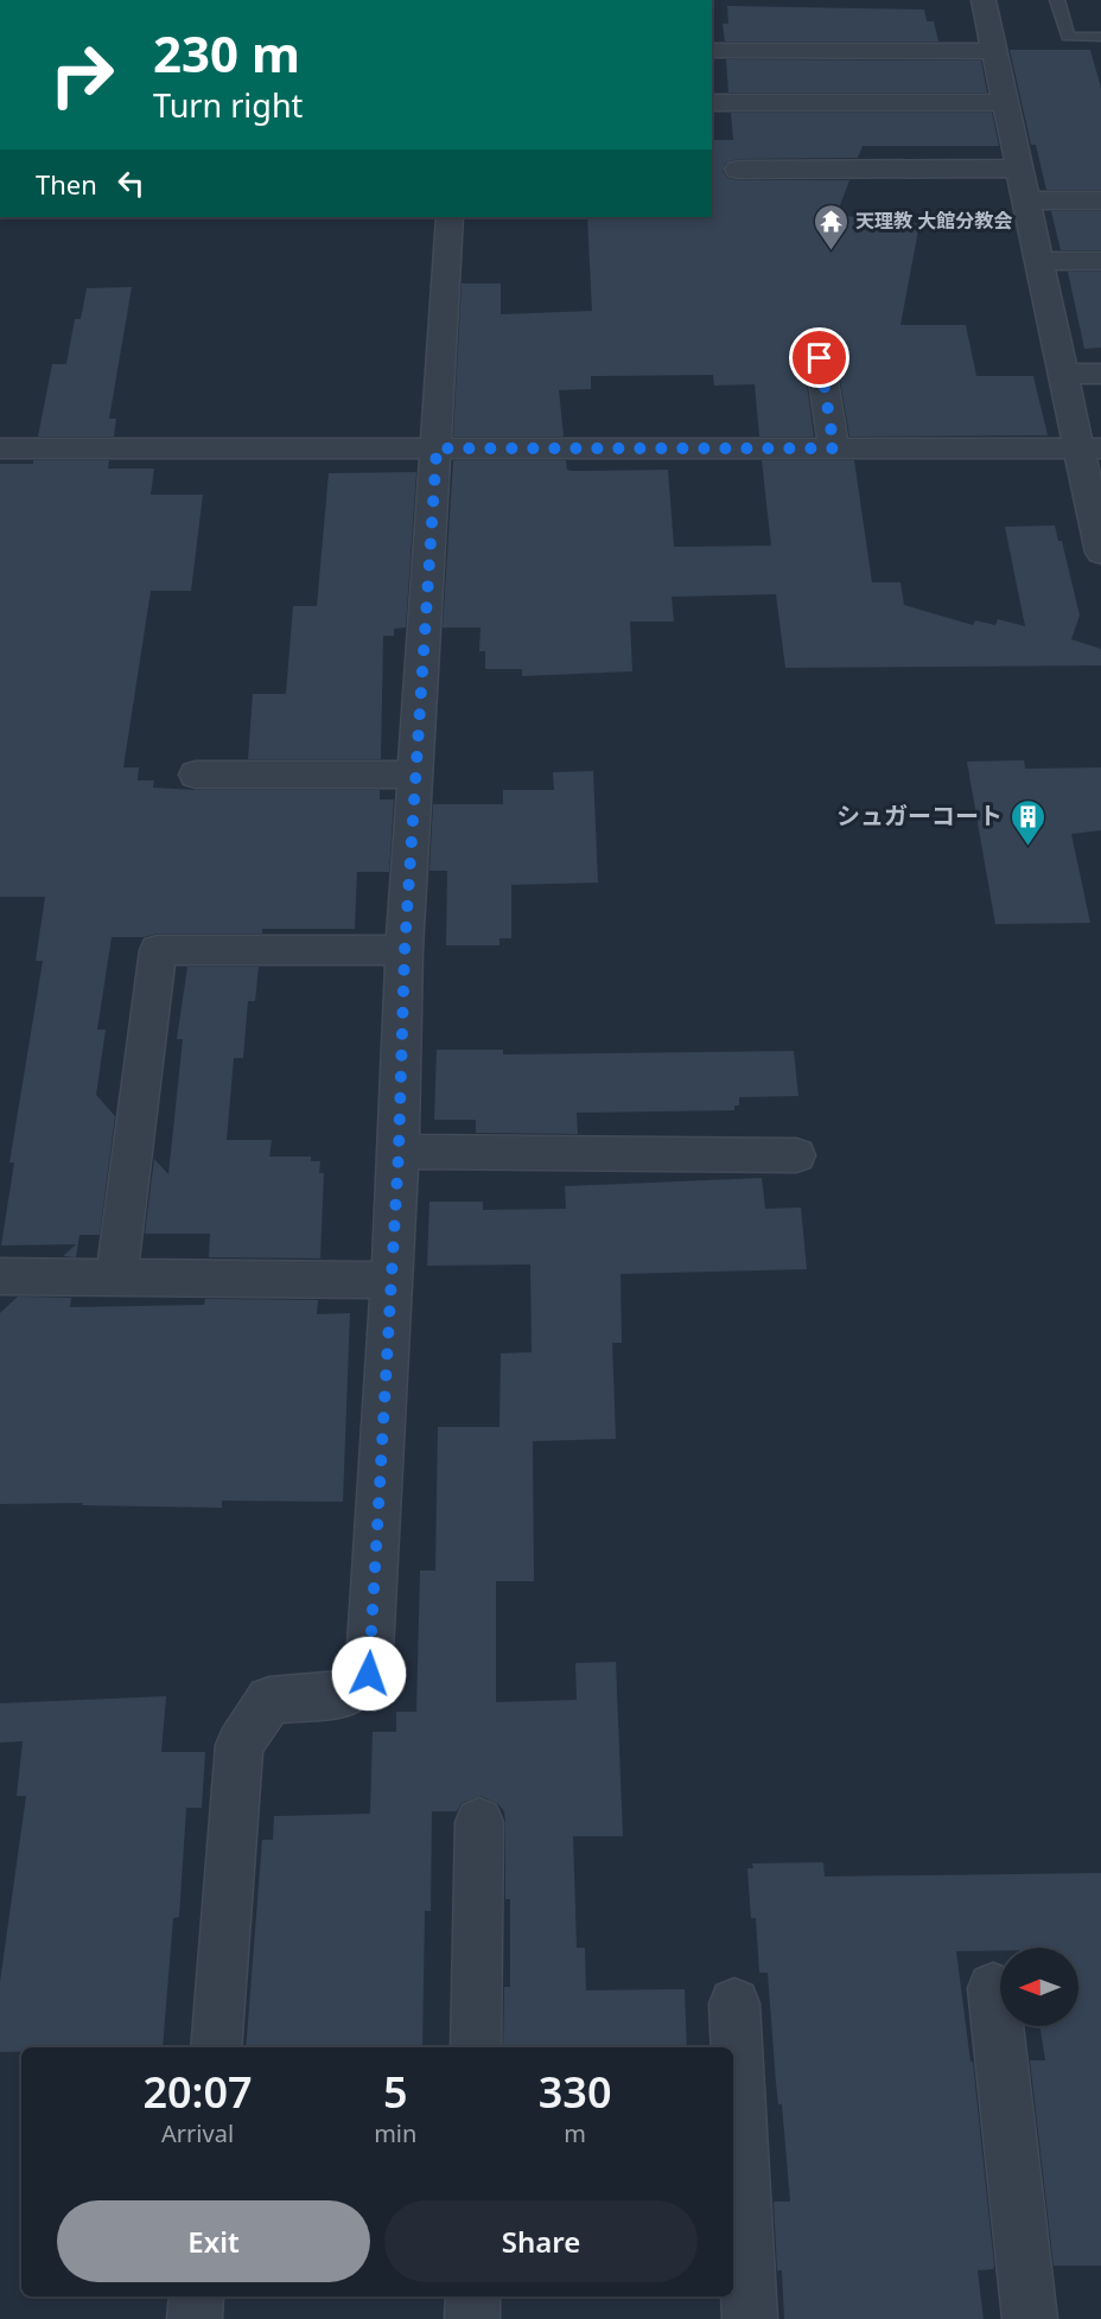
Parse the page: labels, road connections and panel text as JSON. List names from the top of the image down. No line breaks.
{"places":{"temple":["天理教 大館分教会"],"building":["シュガーコート"]},"north":"left","page":{"turn":["230 m","Turn right"],"then":"Then","eta":["20:07","Arrival","5","min","330","m"],"buttons":["Exit","Share"]}}
